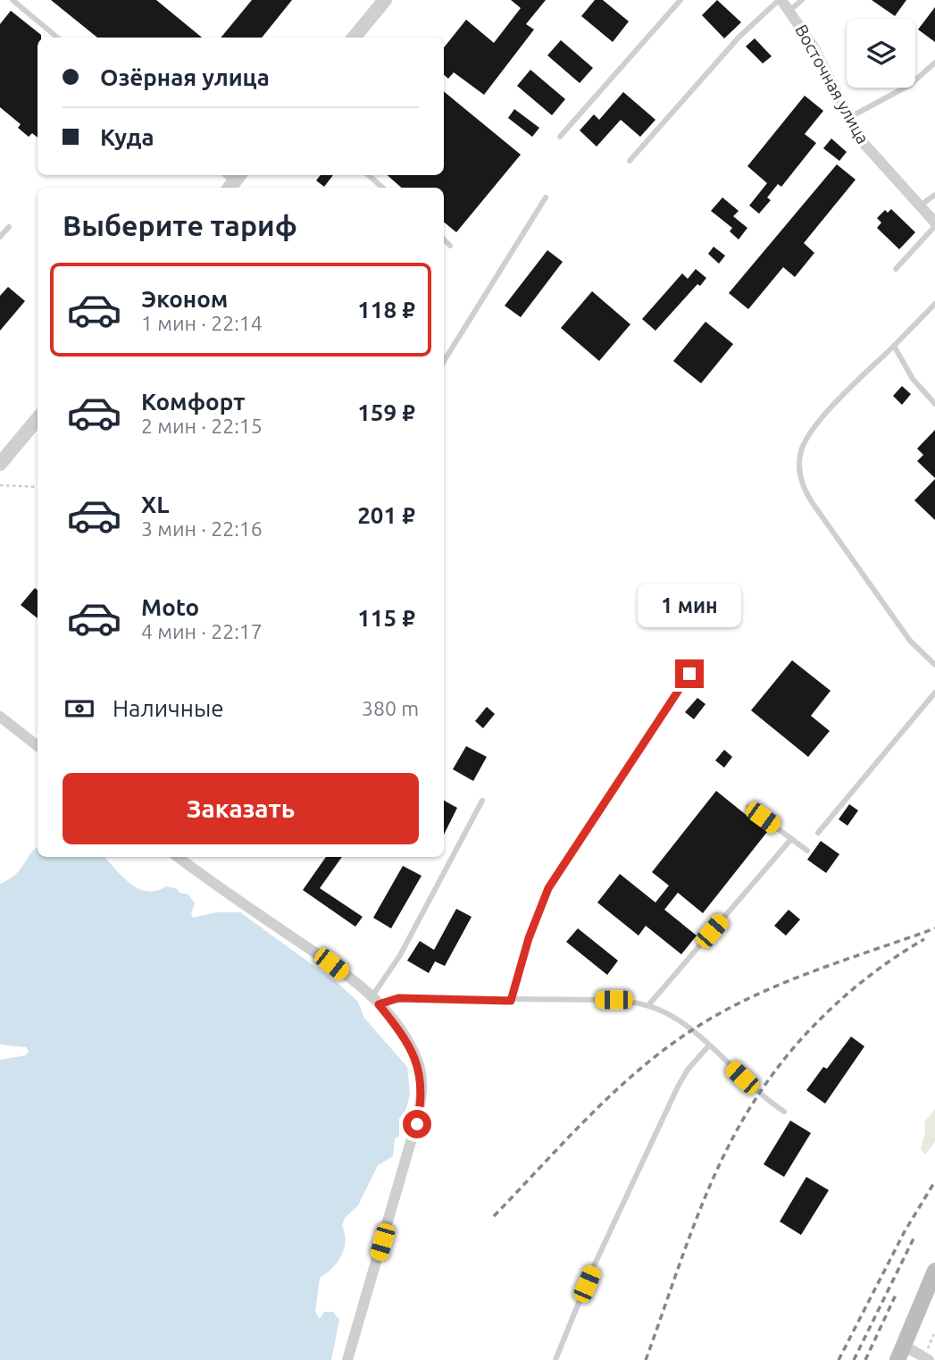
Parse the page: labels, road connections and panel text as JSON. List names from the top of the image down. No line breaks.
{"streets":{"street":["Восточная улица"]},"page":{"banner":["Озёрная улица","Куда"],"heading":"Выберите тариф","list":[{"name":"Эконом","note":"1 мин · 22:14","value":"118 ₽"},{"name":"Комфорт","note":"2 мин · 22:15","value":"159 ₽"},{"name":"XL","note":"3 мин · 22:16","value":"201 ₽"},{"name":"Moto","note":"4 мин · 22:17","value":"115 ₽"}],"bubble":"1 мин","pay":["Наличные","380 m"],"buttons":"Заказать"}}
